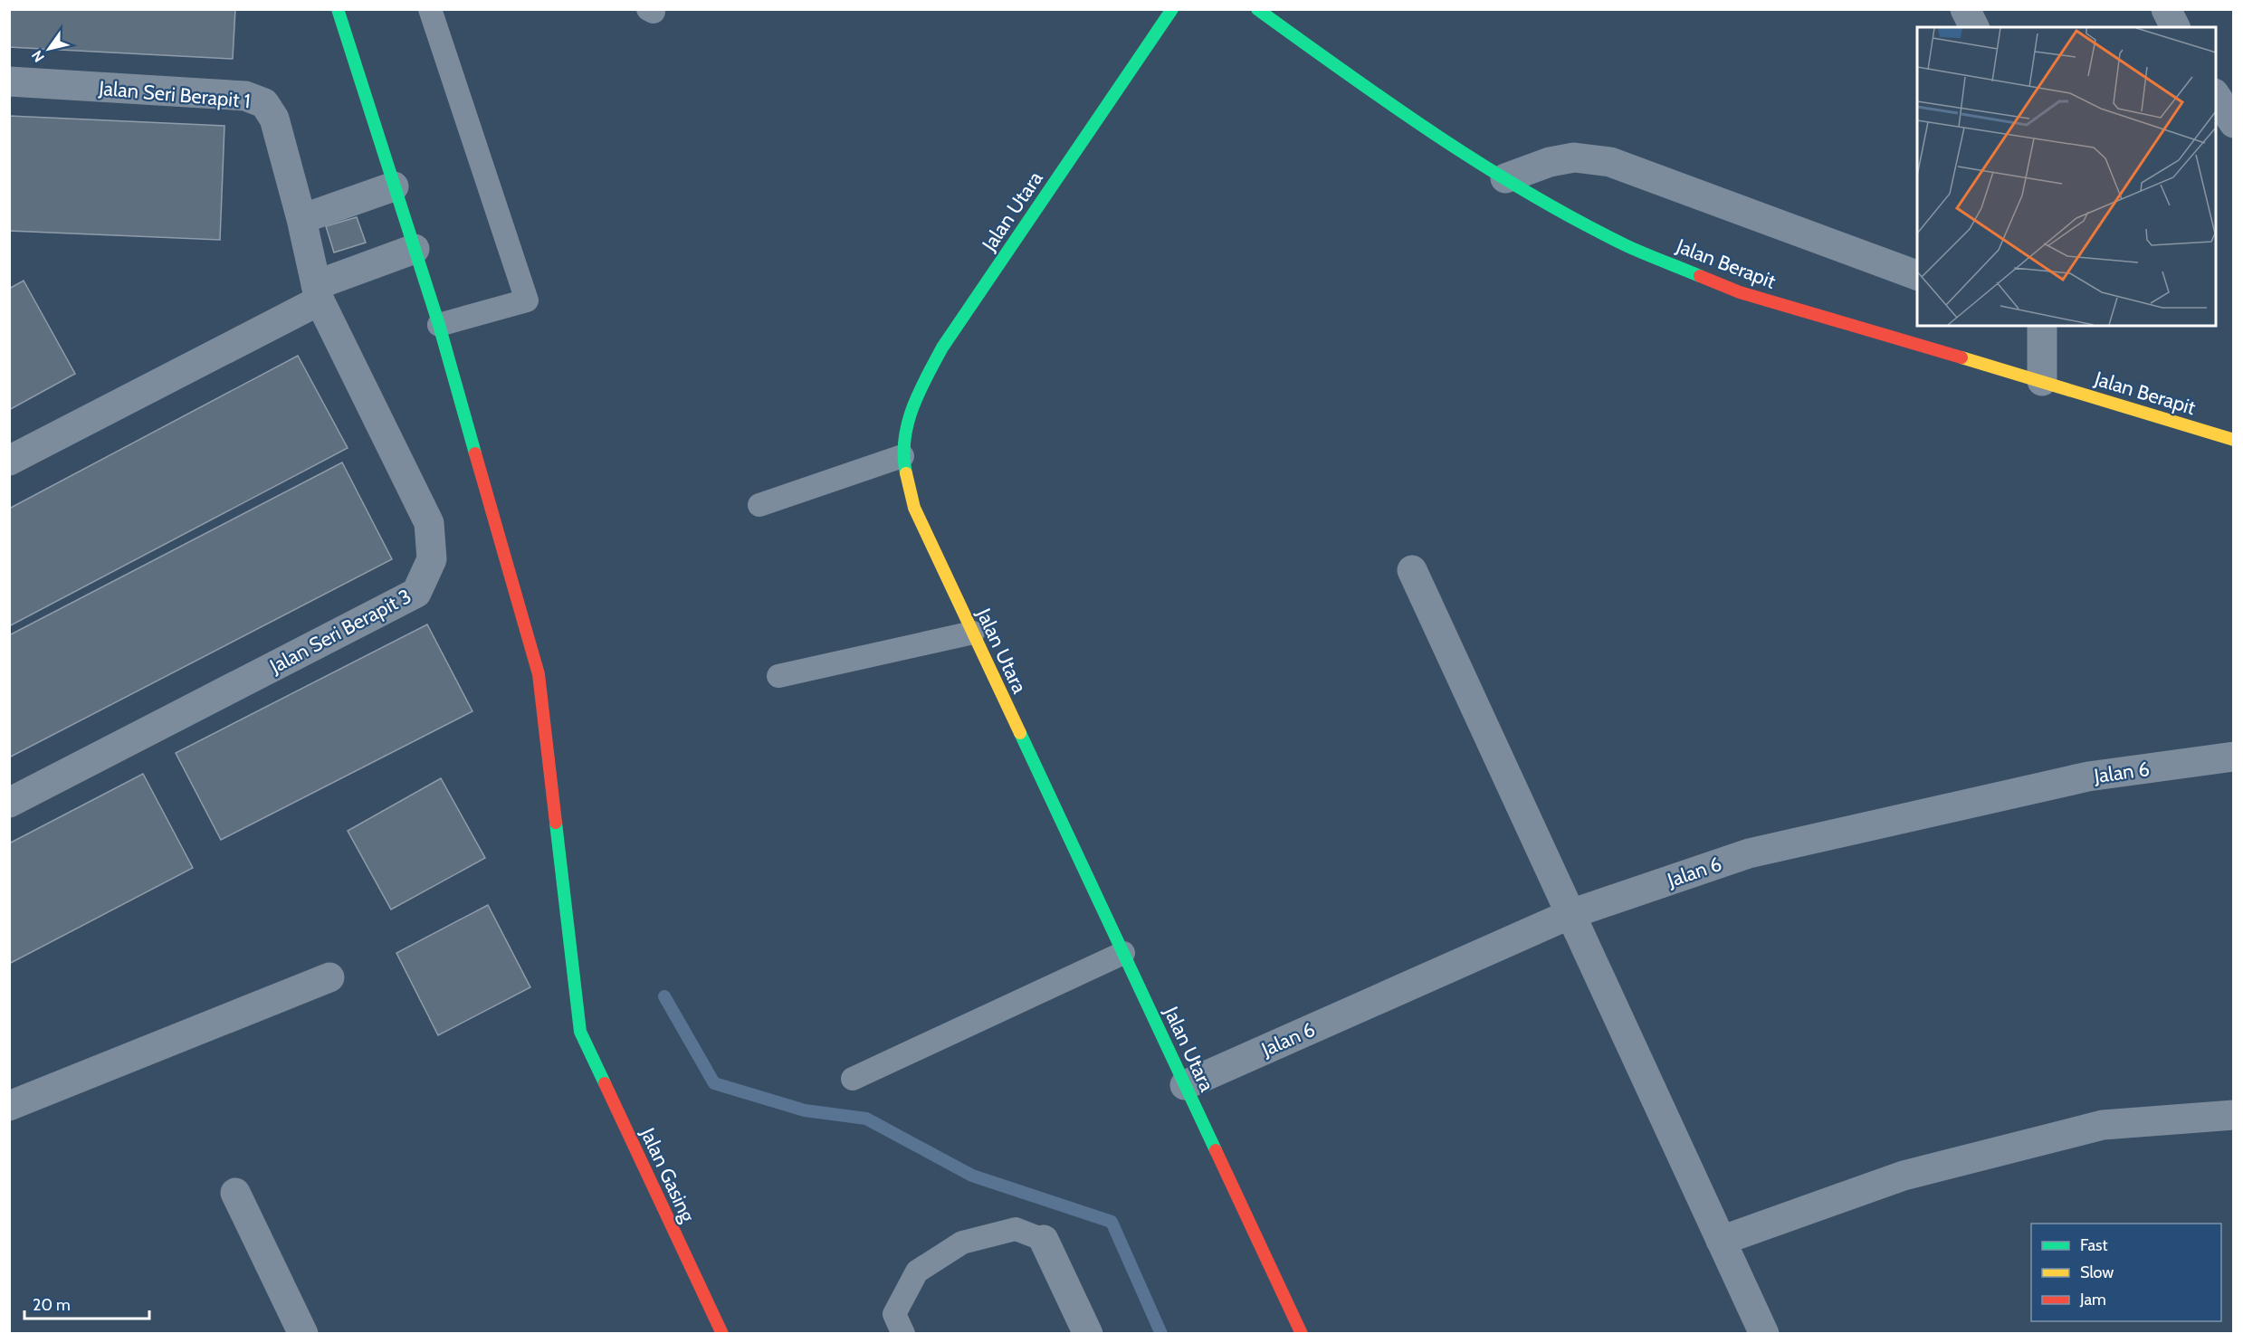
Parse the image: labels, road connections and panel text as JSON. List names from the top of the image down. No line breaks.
{"streets":{"street":["Jalan Seri Berapit 1","Jalan Utara","Jalan Berapit","Jalan Seri Berapit 3","Jalan 6","Jalan Gasing"]},"crossings":[["Jalan Seri Berapit 1","Jalan Seri Berapit 3"],["Jalan Utara","Jalan 6"]],"legend":["Fast","Slow","Jam"],"scale_bar":"20 m","north":"bottom left"}
